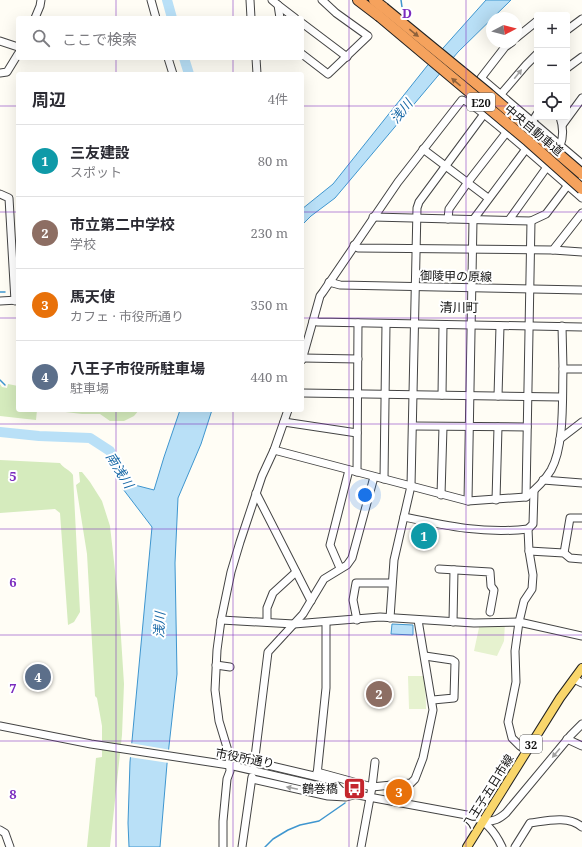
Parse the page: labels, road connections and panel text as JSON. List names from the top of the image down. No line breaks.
{"streets":{"highway":["E20","中央自動車道"],"main road":["32","八王子五日市線"],"street":["御陵甲の原線","市役所通り"]},"crossings":[["市役所通り","八王子五日市線"]],"districts":["清川町"],"water":["浅川","南浅川"],"places":{"bus stop":["鶴巻橋"]},"north":"right","page":{"map_buttons":["+","−"],"search":"ここで検索","heading":["周辺","4件"],"list":[{"mark":"1","name":"三友建設","note":"スポット","value":"80 m"},{"mark":"2","name":"市立第二中学校","note":"学校","value":"230 m"},{"mark":"3","name":"馬天使","note":"カフェ · 市役所通り","value":"350 m"},{"mark":"4","name":"八王子市役所駐車場","note":"駐車場","value":"440 m"}],"pins":["1","4","2","3"]},"grid":{"columns":["D"],"rows":["5","6","7","8"]}}
